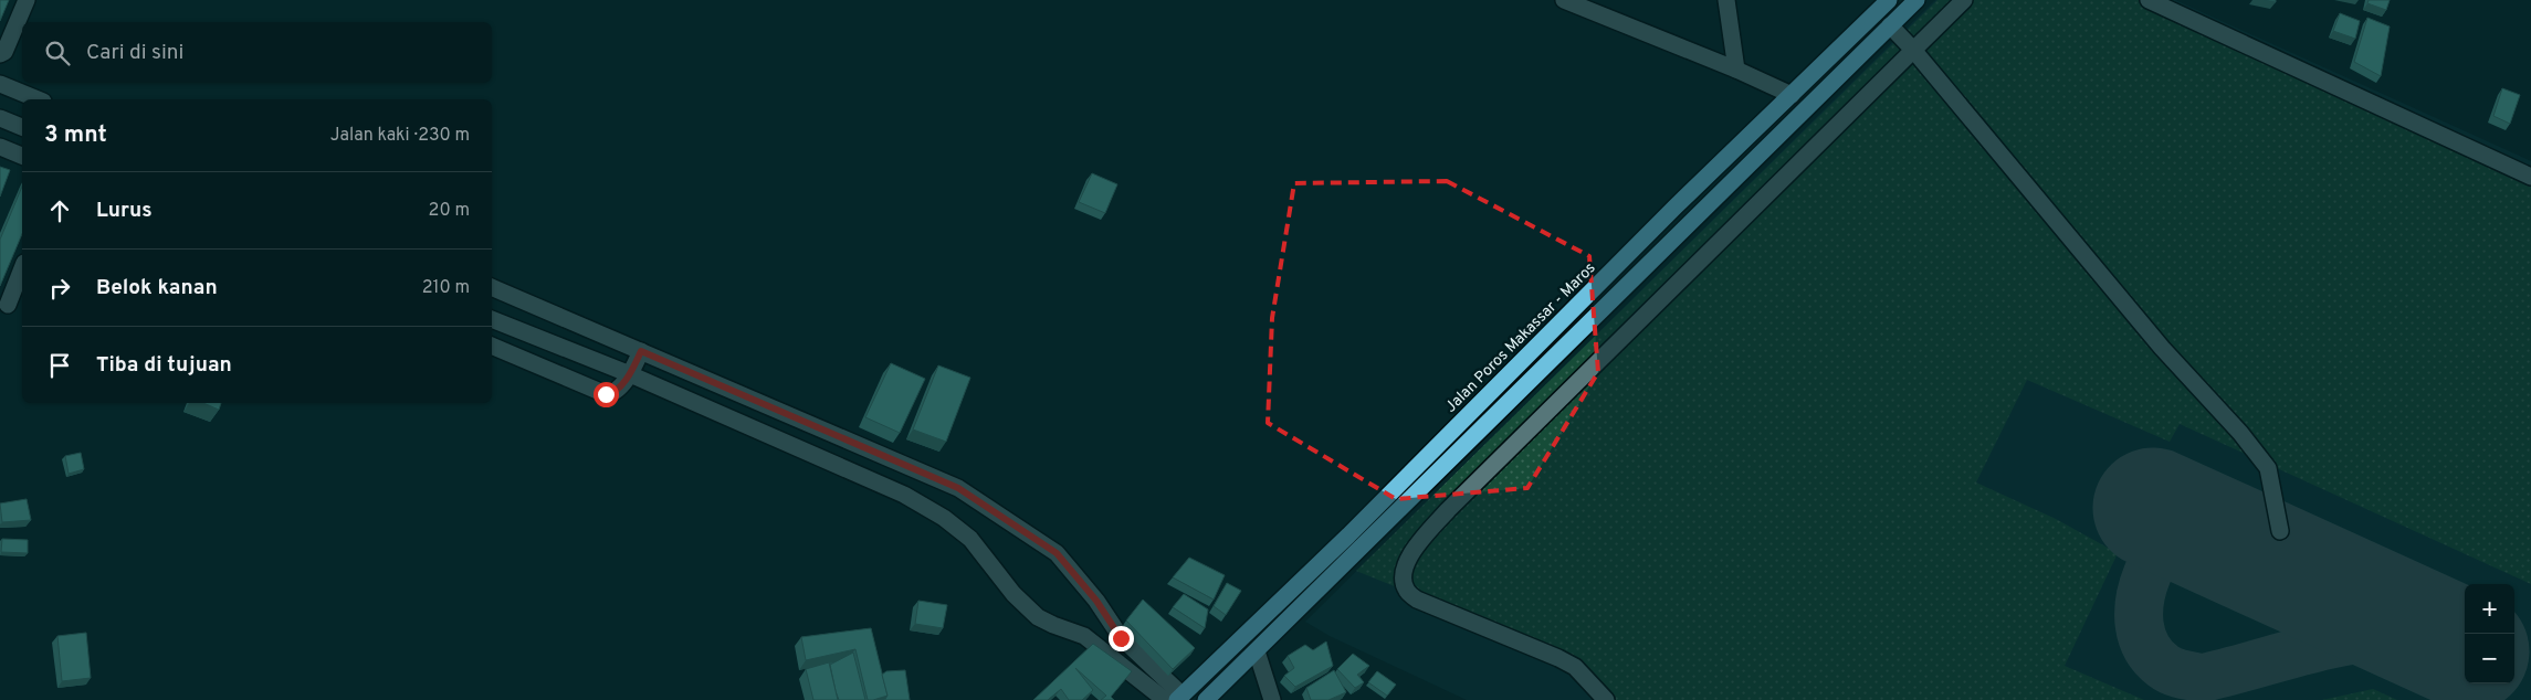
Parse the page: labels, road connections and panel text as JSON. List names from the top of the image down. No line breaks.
{"streets":{"highway":["Jalan Poros Makassar - Maros"]},"page":{"search":"Cari di sini","heading":["3 mnt","Jalan kaki · 230 m"],"list":[["Lurus","20 m"],["Belok kanan","210 m"],"Tiba di tujuan"],"map_buttons":["+","−"]}}
